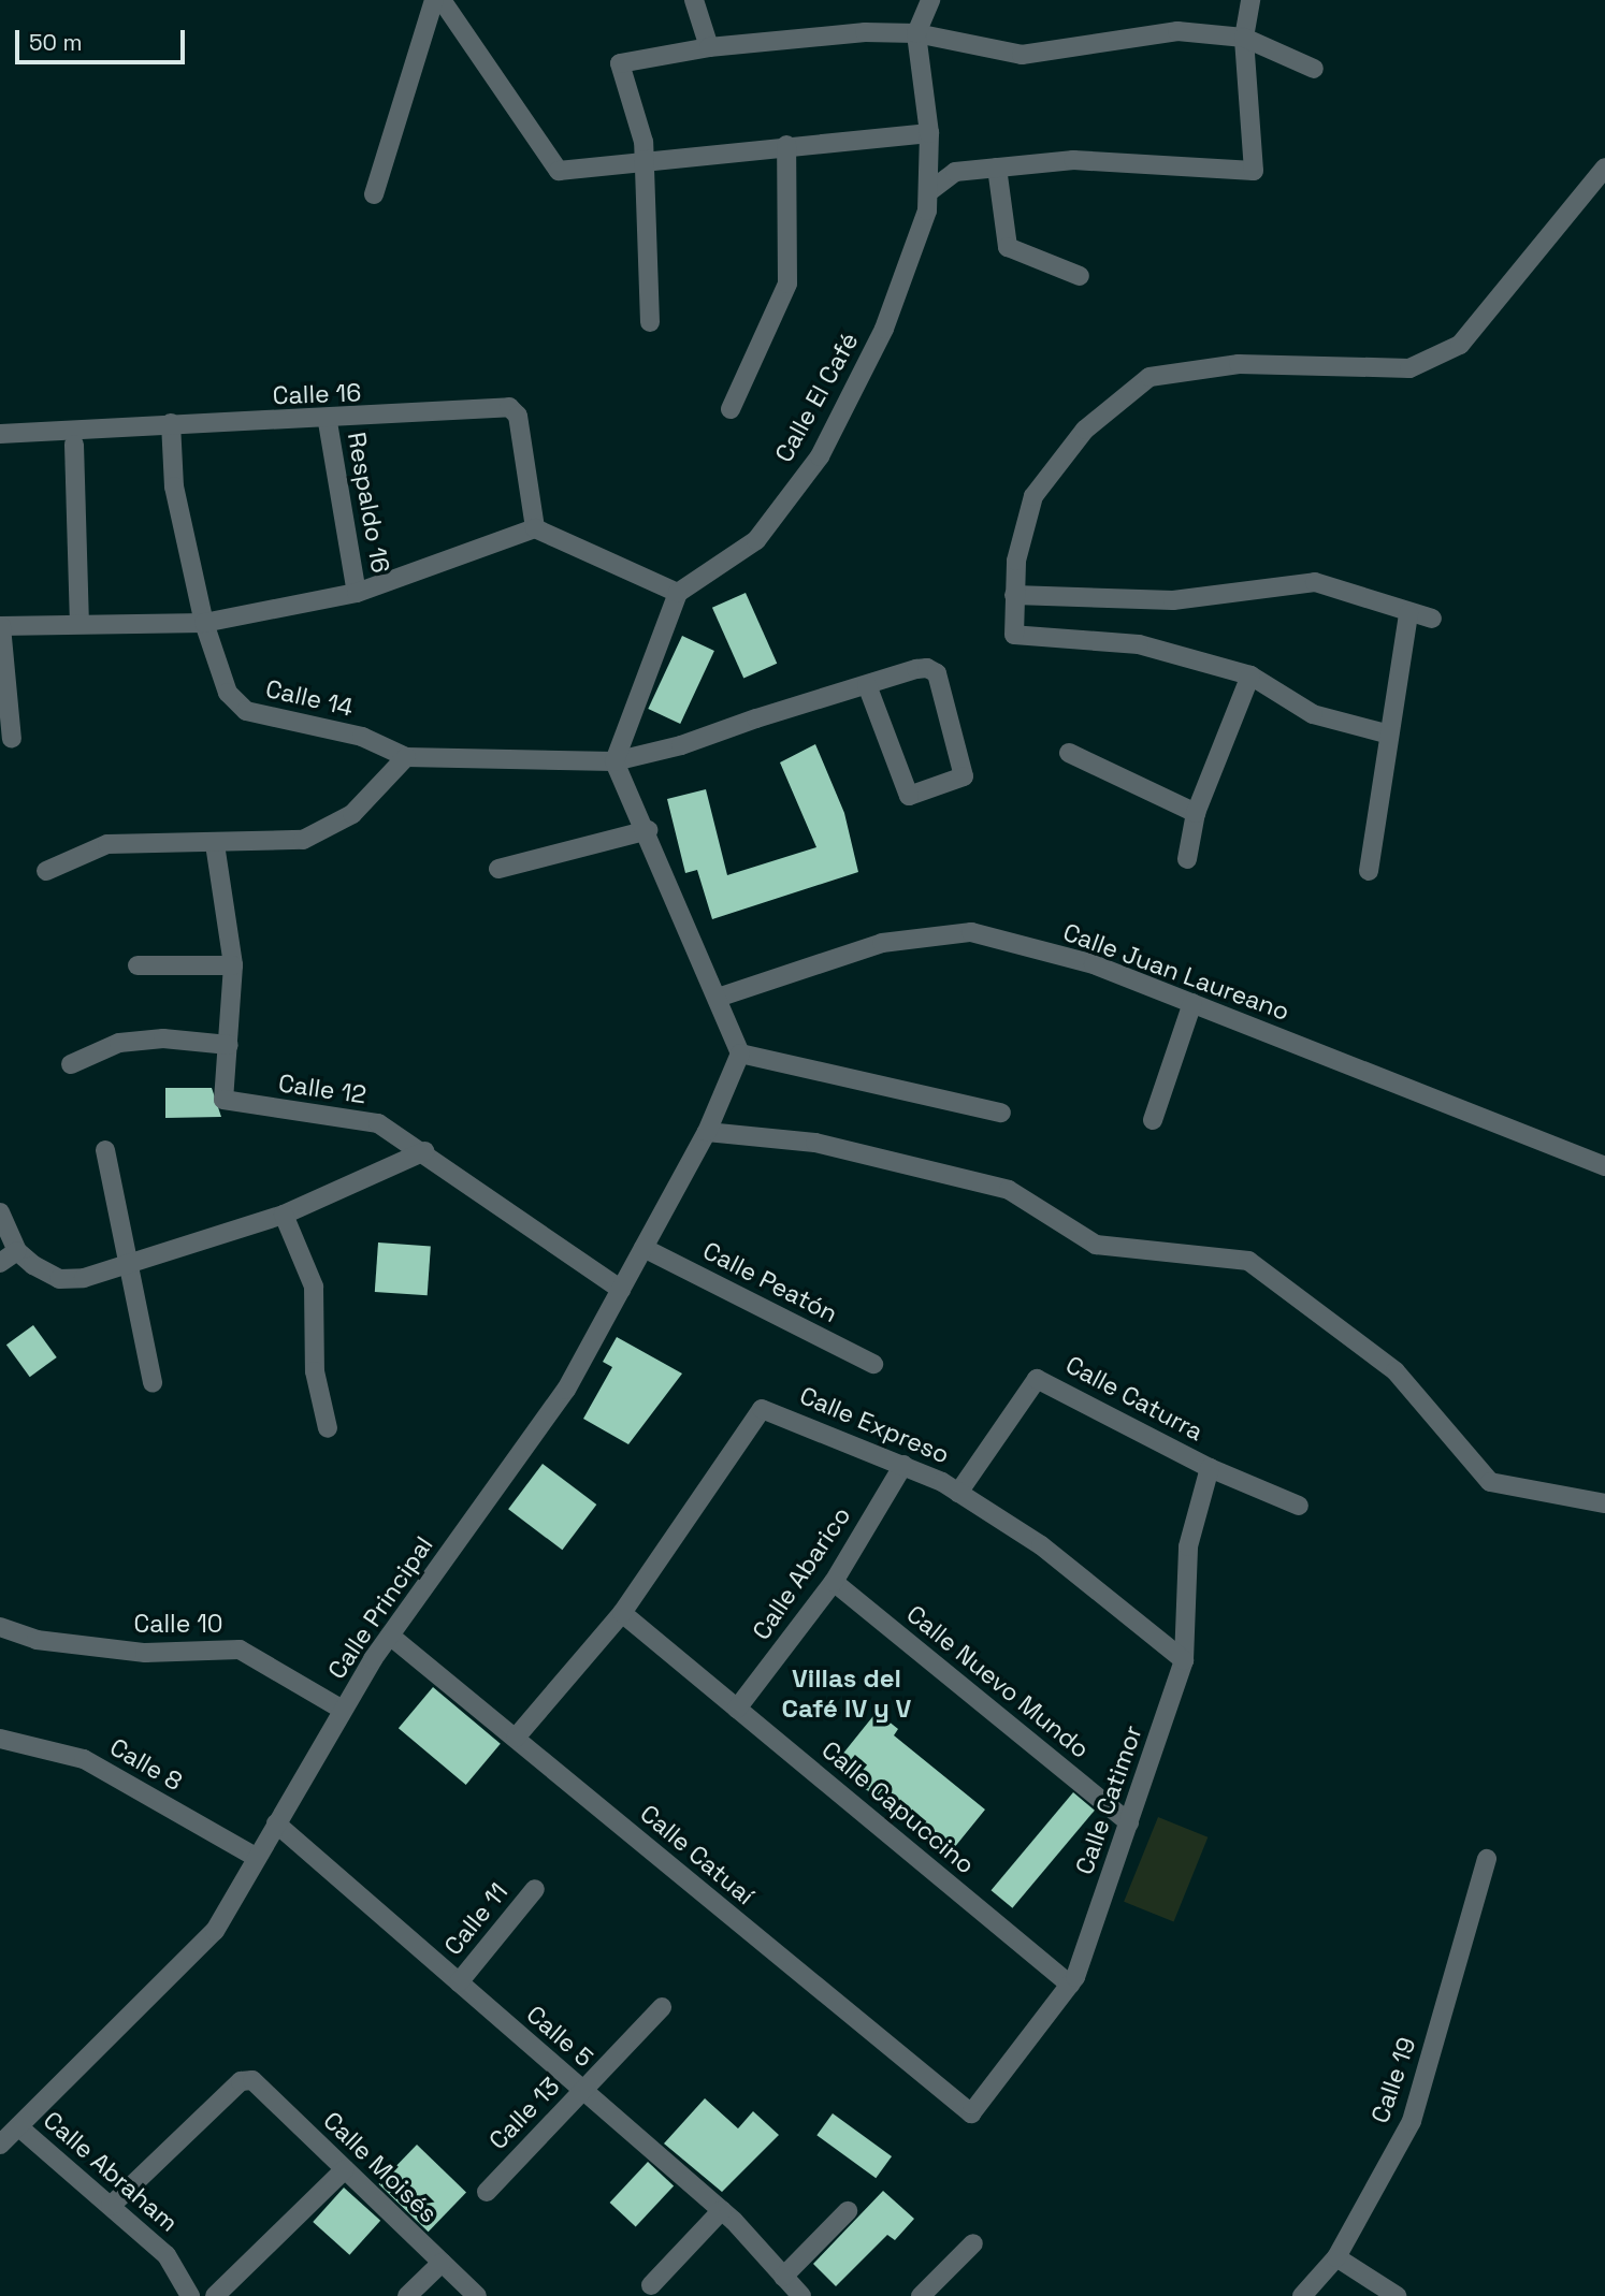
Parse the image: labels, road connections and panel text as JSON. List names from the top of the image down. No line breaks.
{"streets":{"street":["Calle 16","Calle El Café","Respaldo 16","Calle 14","Calle Juan Laureano","Calle 12","Calle Peatón","Calle Caturra","Calle Expreso","Calle Abarico","Calle Principal","Calle 10","Calle Nuevo Mundo","Calle 8","Calle Catimor","Calle Capuccino","Calle Catuaí","Calle 11","Calle 5","Calle 19","Calle 13","Calle Moisés","Calle Abraham"]},"crossings":[["Calle 16","Respaldo 16"],["Calle 16","Calle 14"],["Calle 12","Calle Principal"],["Calle Peatón","Calle Principal"],["Calle Caturra","Calle Expreso"],["Calle Caturra","Calle Catimor"],["Calle Expreso","Calle Abarico"],["Calle Expreso","Calle Catimor"],["Calle Expreso","Calle Capuccino"],["Calle Expreso","Calle Catuaí"],["Calle Abarico","Calle Nuevo Mundo"],["Calle Abarico","Calle Capuccino"],["Calle Principal","Calle 10"],["Calle Principal","Calle 8"],["Calle Principal","Calle Catuaí"],["Calle Principal","Calle 5"],["Calle Principal","Calle Abraham"],["Calle Nuevo Mundo","Calle Catimor"],["Calle Catimor","Calle Capuccino"],["Calle Catimor","Calle Catuaí"],["Calle 11","Calle 5"],["Calle 5","Calle 13"],["Calle Moisés","Calle Abraham"]],"districts":["Villas del Café IV y V"],"scale_bar":"50 m"}
